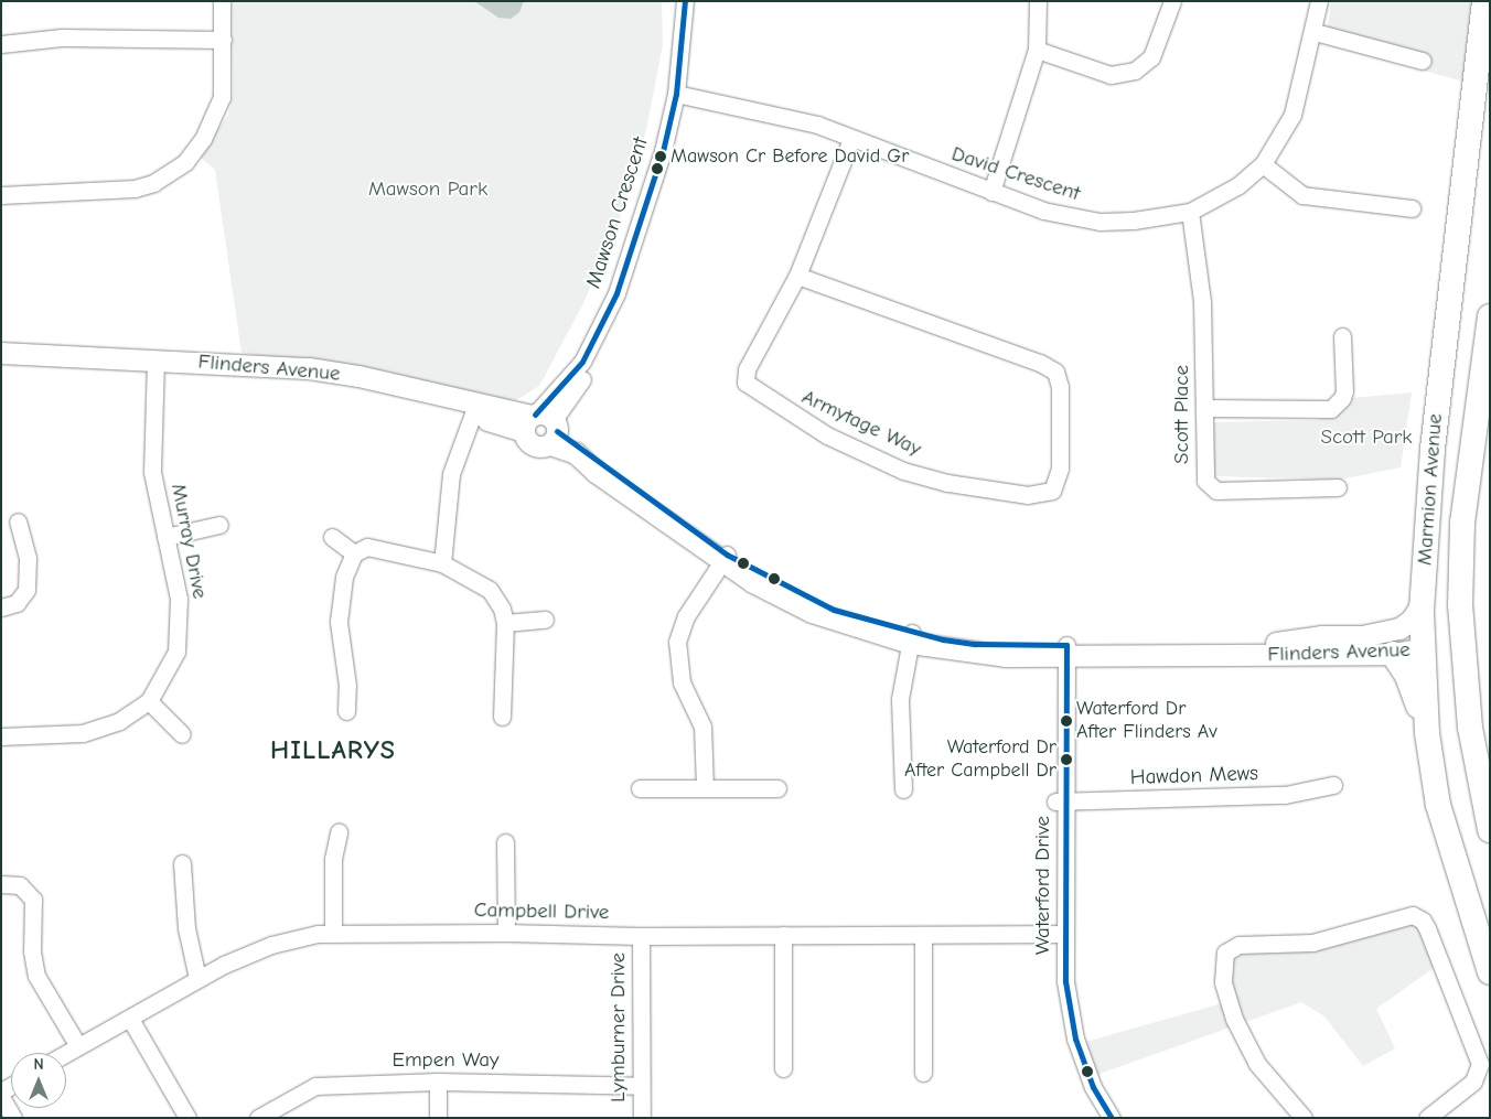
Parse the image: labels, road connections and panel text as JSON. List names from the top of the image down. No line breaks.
{"streets":{"highway":["Marmion Avenue"],"main road":["Flinders Avenue"],"street":["David Crescent","Mawson Crescent","Scott Place","Armytage Way","Murray Drive","Hawdon Mews","Waterford Drive","Campbell Drive","Lymburner Drive","Empen Way"]},"crossings":[["David Crescent","Mawson Crescent"],["David Crescent","Scott Place"],["David Crescent","Armytage Way"],["Mawson Crescent","Flinders Avenue"],["Flinders Avenue","Marmion Avenue"],["Flinders Avenue","Murray Drive"],["Flinders Avenue","Waterford Drive"],["Hawdon Mews","Waterford Drive"],["Waterford Drive","Campbell Drive"],["Campbell Drive","Lymburner Drive"],["Lymburner Drive","Empen Way"]],"districts":["HILLARYS"],"parks":["Mawson Park","Scott Park"],"places":["Mawson Cr Before David Gr","Waterford Dr After Flinders Av","Waterford Dr After Campbell Dr"],"north":"top"}
